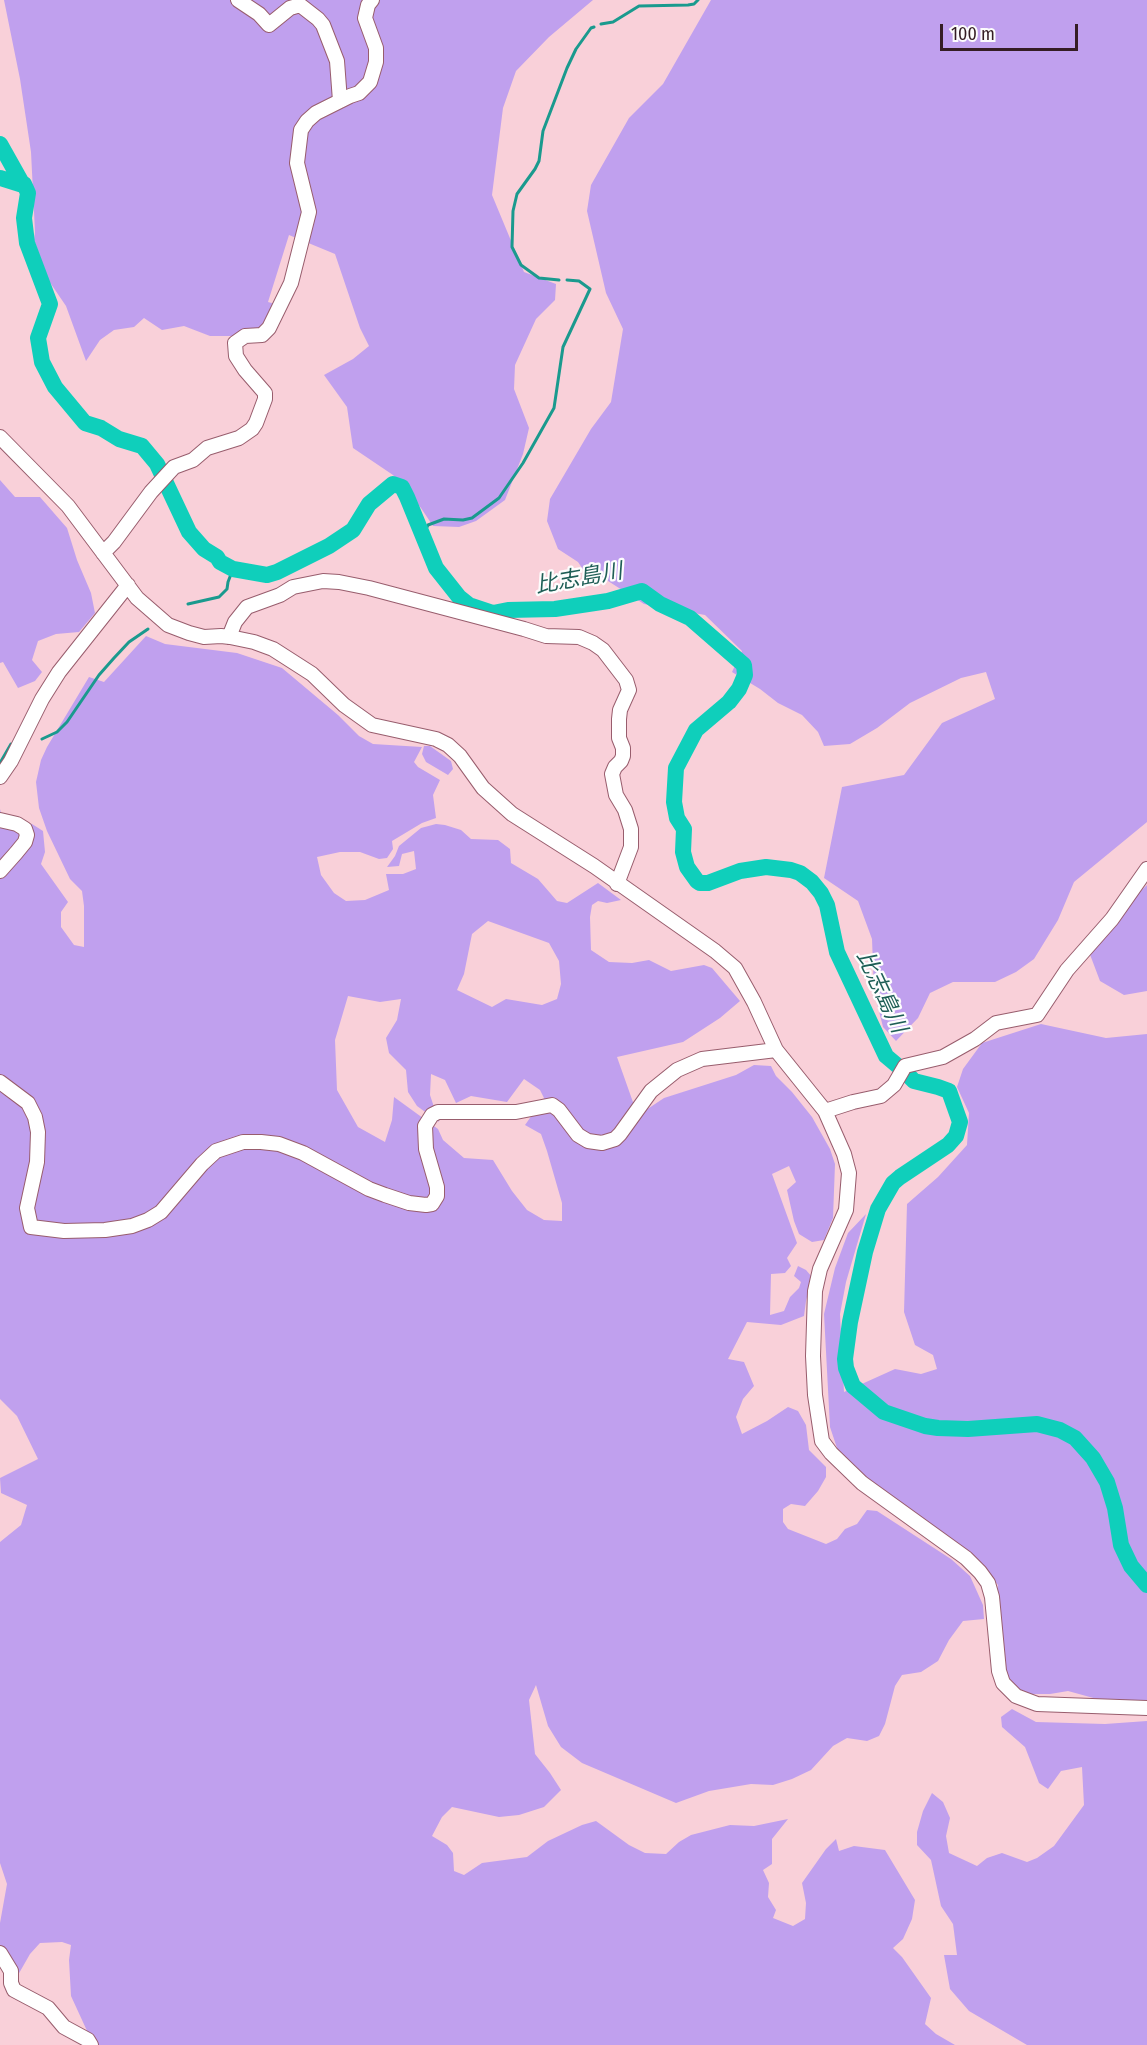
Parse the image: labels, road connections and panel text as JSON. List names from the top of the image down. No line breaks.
{"water":["比志島川"],"scale_bar":"100 m"}
